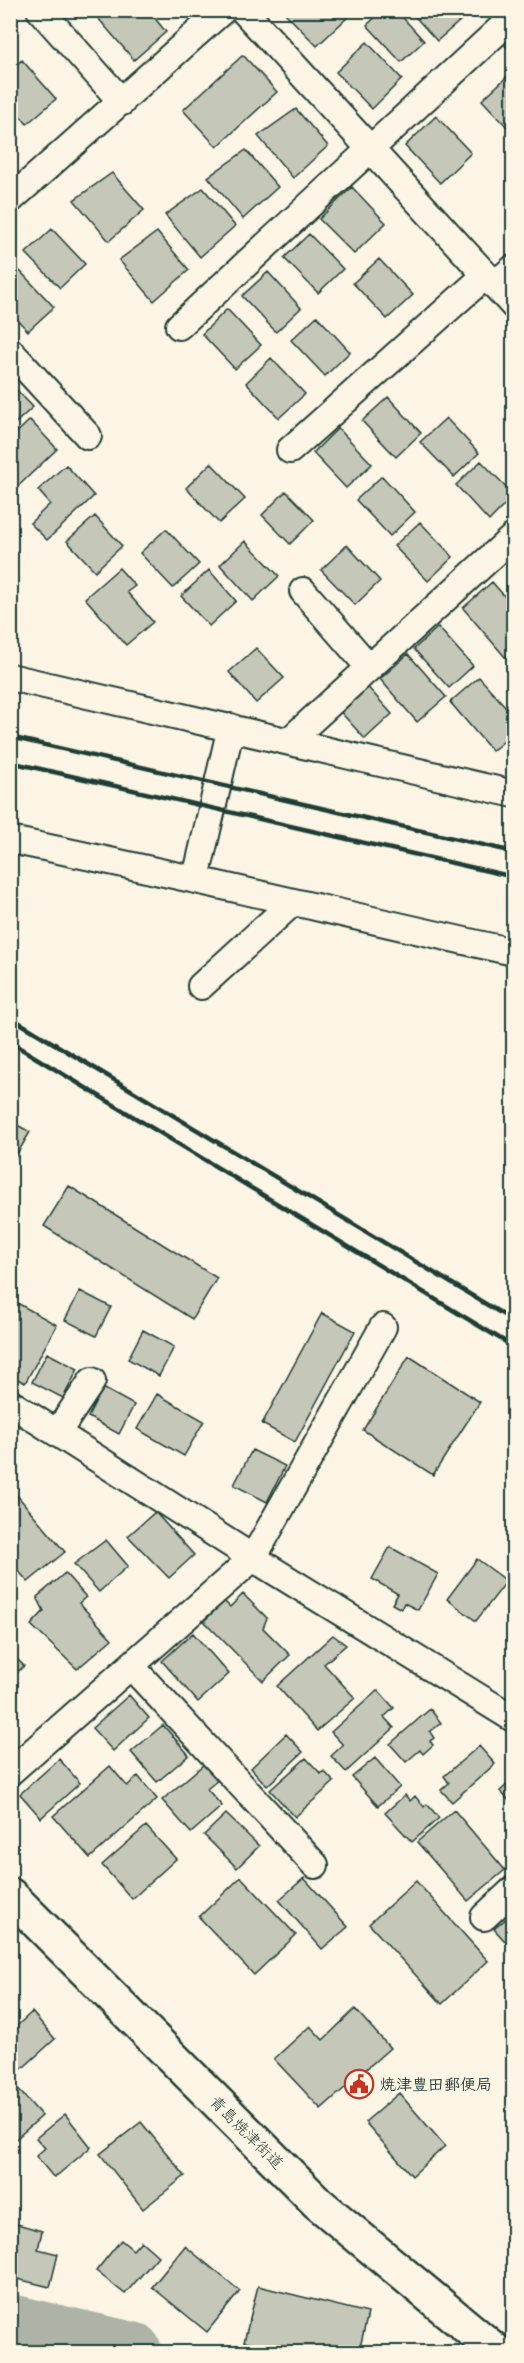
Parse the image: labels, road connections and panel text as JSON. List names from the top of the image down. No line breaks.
{"streets":{"main road":["青島焼津街道"]},"places":{"public building":["焼津豊田郵便局"]}}
